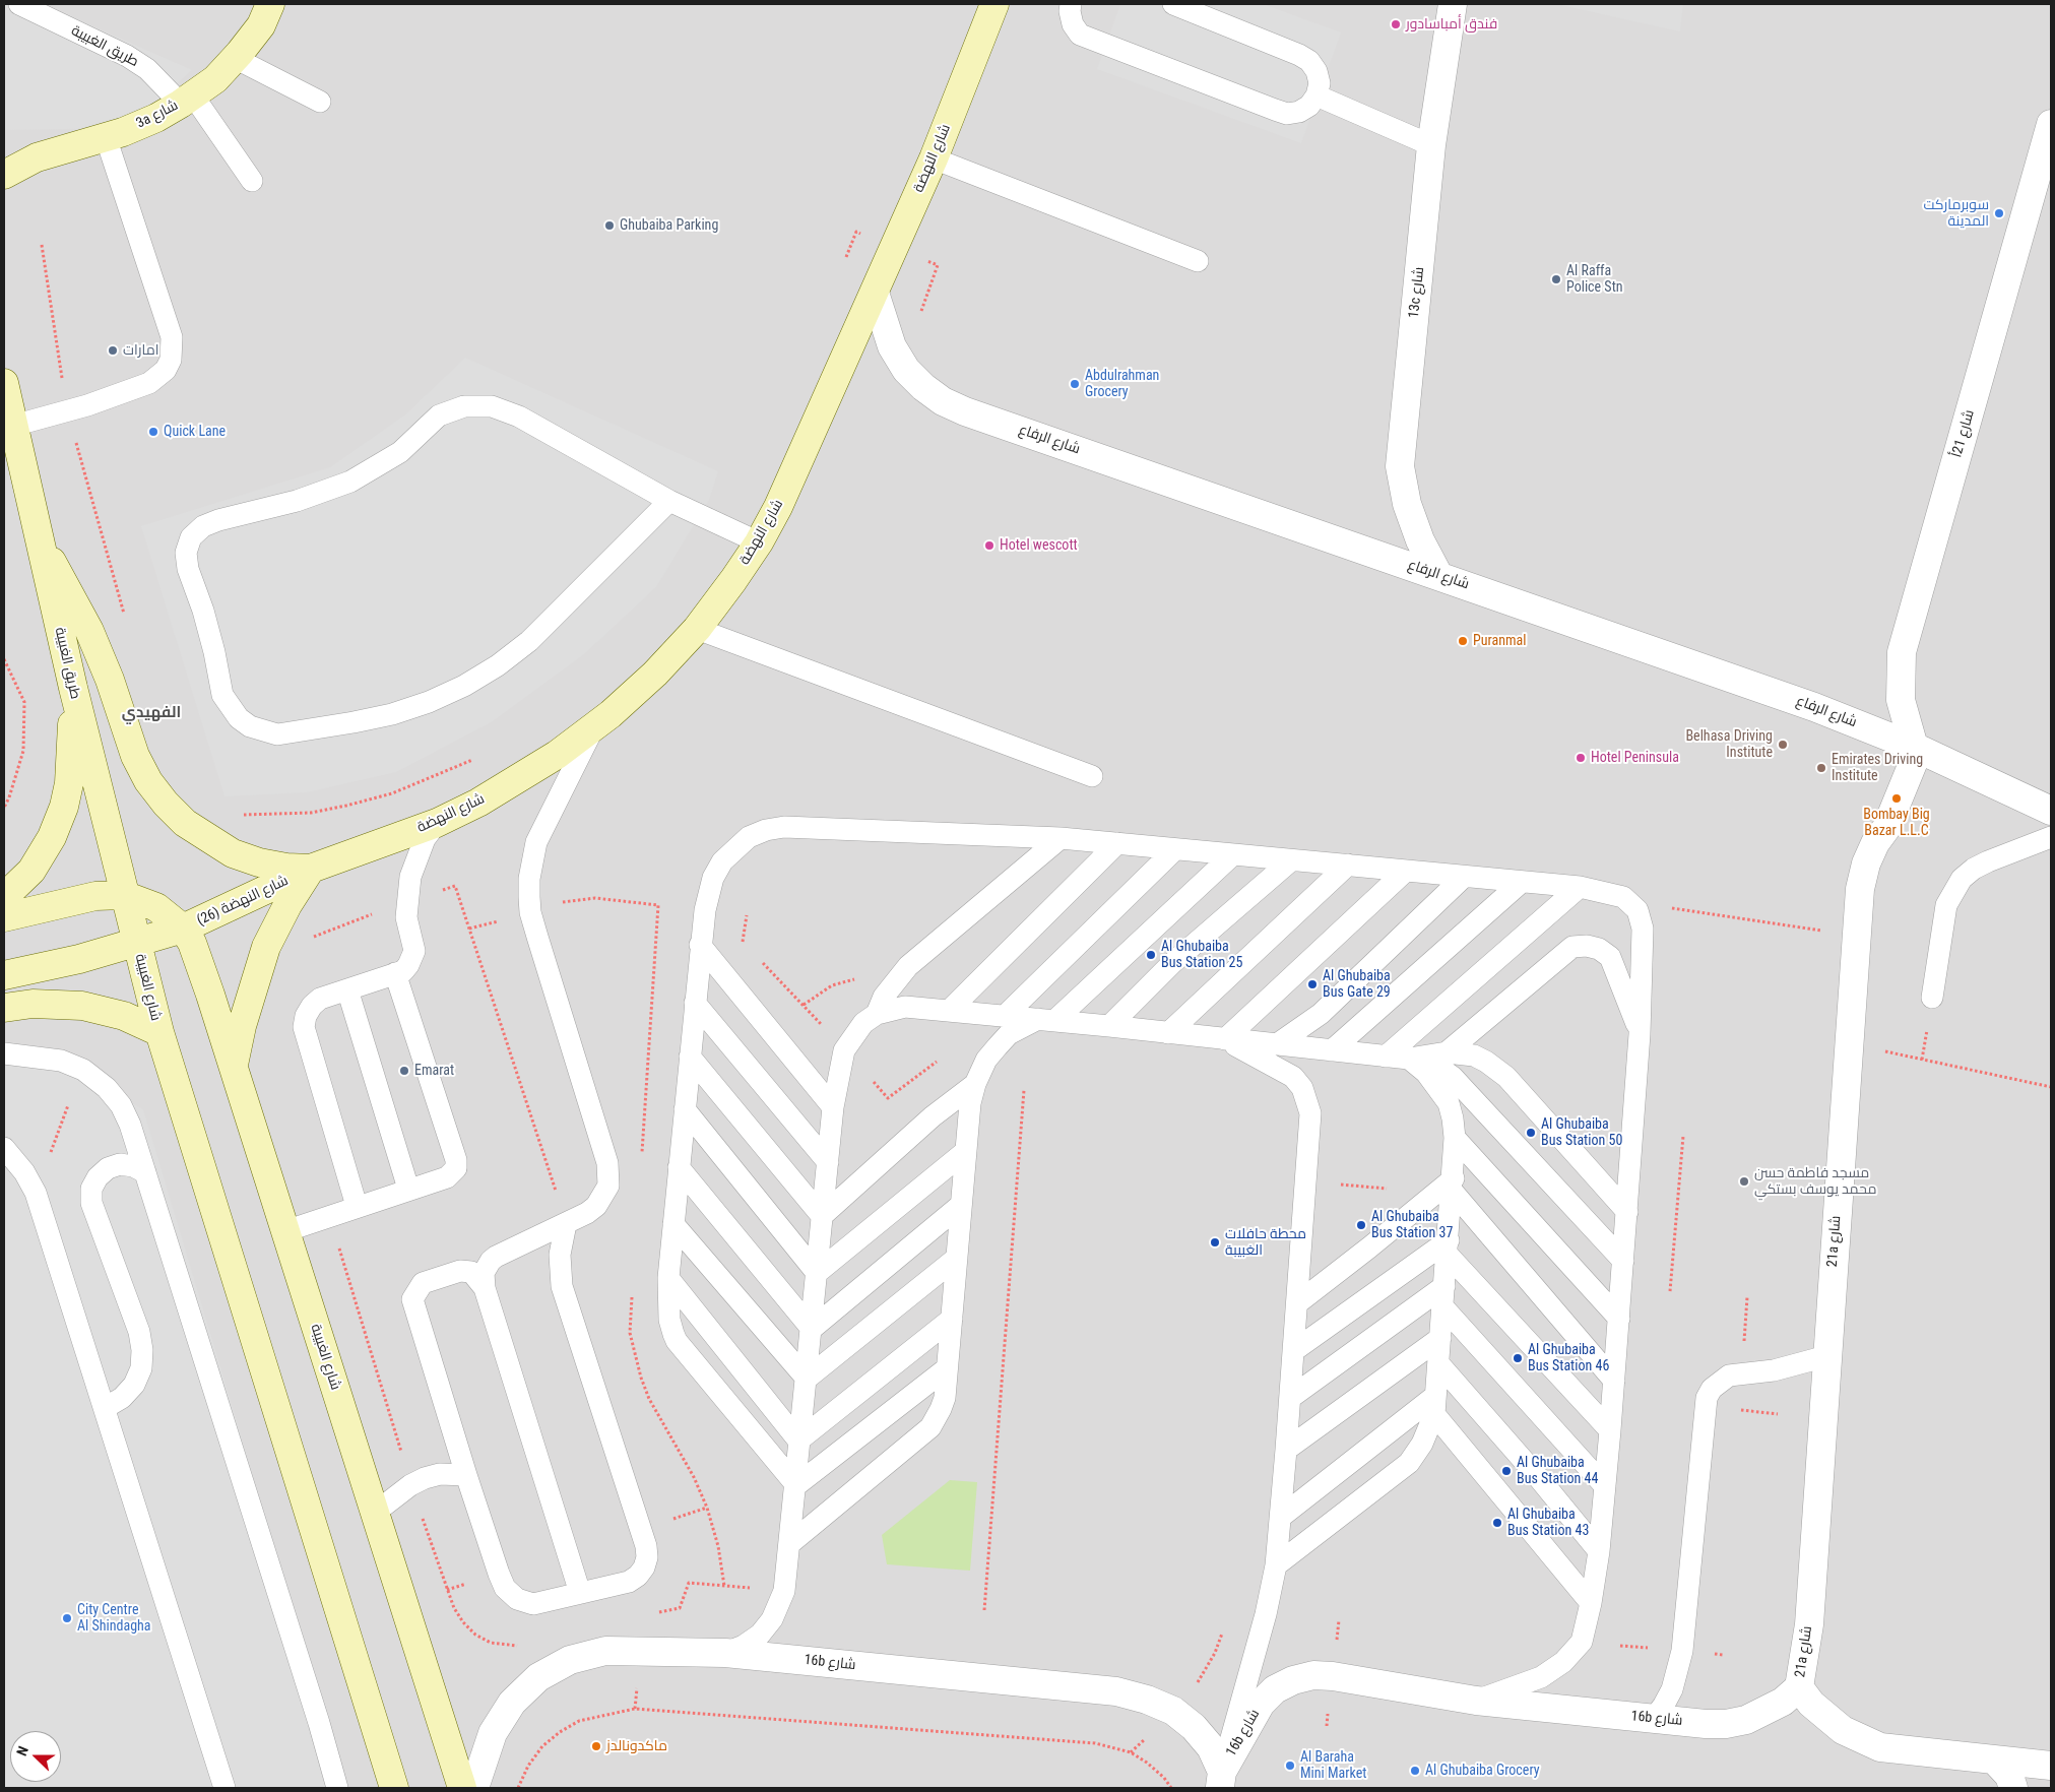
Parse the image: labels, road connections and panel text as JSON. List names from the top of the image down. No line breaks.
{"streets":{"street":["طريق الغبيبة","3a شارع","شارع النهضة","13c شارع","شارع 21أ","شارع الرفاع","شارع النهضة (26)","شارع الغبيبة","21a شارع","16b شارع"]},"crossings":[["طريق الغبيبة","3a شارع"],["طريق الغبيبة","شارع النهضة (26)"],["طريق الغبيبة","شارع الغبيبة"],["شارع النهضة","شارع الرفاع"],["شارع النهضة","شارع النهضة (26)"],["13c شارع","شارع الرفاع"],["شارع 21أ","شارع الرفاع"],["شارع 21أ","21a شارع"],["شارع الرفاع","21a شارع"],["شارع النهضة (26)","شارع الغبيبة"],["21a شارع","16b شارع"]],"districts":["الفهيدي"],"places":["فندق أمباسادور","سوبرماركت المدينة","Ghubaiba Parking","Al Raffa Police Stn","امارات","Abdulrahman Grocery","Quick Lane","Hotel wescott","Puranmal","Belhasa Driving Institute","Hotel Peninsula","Emirates Driving Institute","Bombay Big Bazar L.L.C","Al Ghubaiba Bus Station 25","Al Ghubaiba Bus Gate 29","Emarat","Al Ghubaiba Bus Station 50","مسجد فاطمة حسن محمد يوسف بستكي","Al Ghubaiba Bus Station 37","محطة حافلات الغبيبة","Al Ghubaiba Bus Station 46","Al Ghubaiba Bus Station 44","Al Ghubaiba Bus Station 43","City Centre Al Shindagha","ماكدونالدز","Al Baraha Mini Market","Al Ghubaiba Grocery"],"north":"left"}
